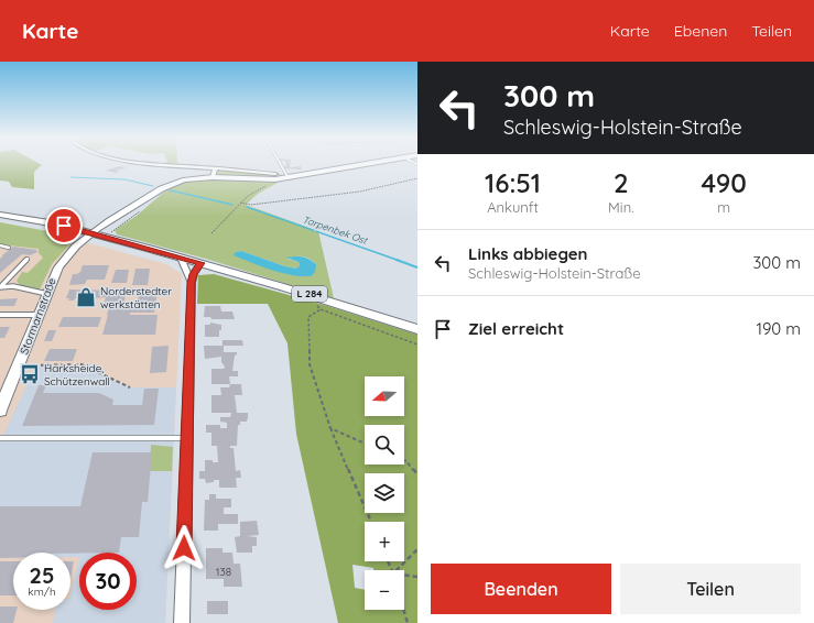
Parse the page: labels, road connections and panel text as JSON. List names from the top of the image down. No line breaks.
{"streets":{"main road":["L 284","Stormarnstraße"]},"crossings":[["L 284","Stormarnstraße"]],"water":["Tarpenbek Ost"],"places":{"shop":["Norderstedter werkstätten"],"bus stop":["Harksheide, Schützenwall"]},"house_numbers":["138"],"north":"left","page":{"header":"Karte","nav":["Karte","Ebenen","Teilen"],"turn":["300 m","Schleswig-Holstein-Straße"],"eta":["16:51","Ankunft","2","Min.","490","m"],"list":[{"name":"Links abbiegen","note":"Schleswig-Holstein-Straße","value":"300 m"},{"name":"Ziel erreicht","value":"190 m"}],"map_buttons":["+","−"],"speed":"25 km/h","limit":"30","buttons":["Beenden","Teilen"]}}
